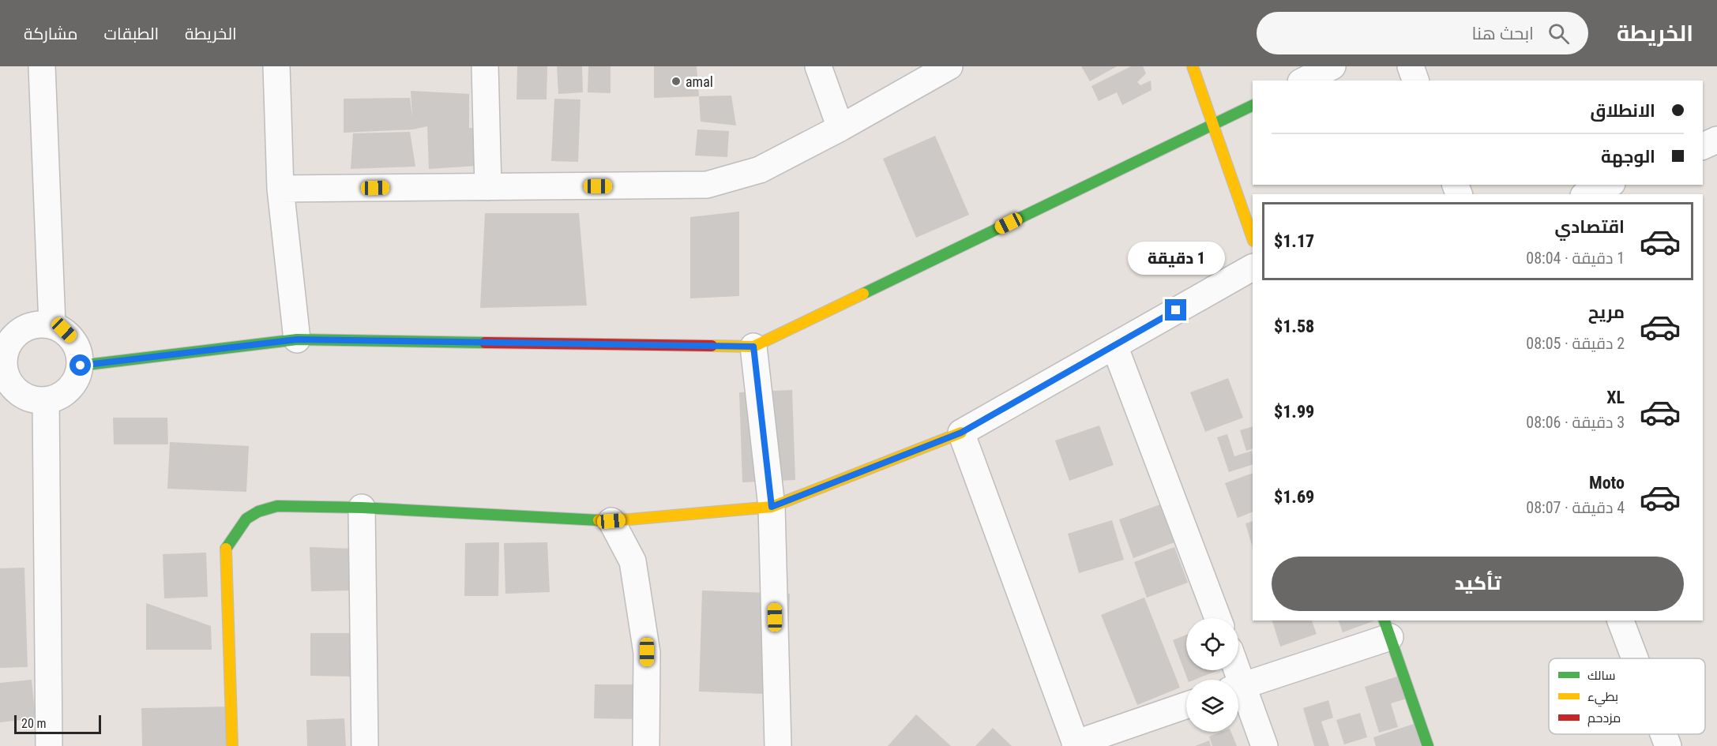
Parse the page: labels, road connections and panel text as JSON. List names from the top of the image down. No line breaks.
{"places":["amal"],"legend":["سالك","بطيء","مزدحم"],"scale_bar":"20 m","page":{"header":"الخريطة","search":"ابحث هنا","nav":["الخريطة","الطبقات","مشاركة"],"banner":["الانطلاق","الوجهة"],"list":[{"name":"اقتصادي","note":"1 دقيقة · 08:04","value":"$1.17"},{"name":"مريح","note":"2 دقيقة · 08:05","value":"$1.58"},{"name":"XL","note":"3 دقيقة · 08:06","value":"$1.99"},{"name":"Moto","note":"4 دقيقة · 08:07","value":"$1.69"}],"bubble":"1 دقيقة","buttons":"تأكيد","scale":"20 m"}}
